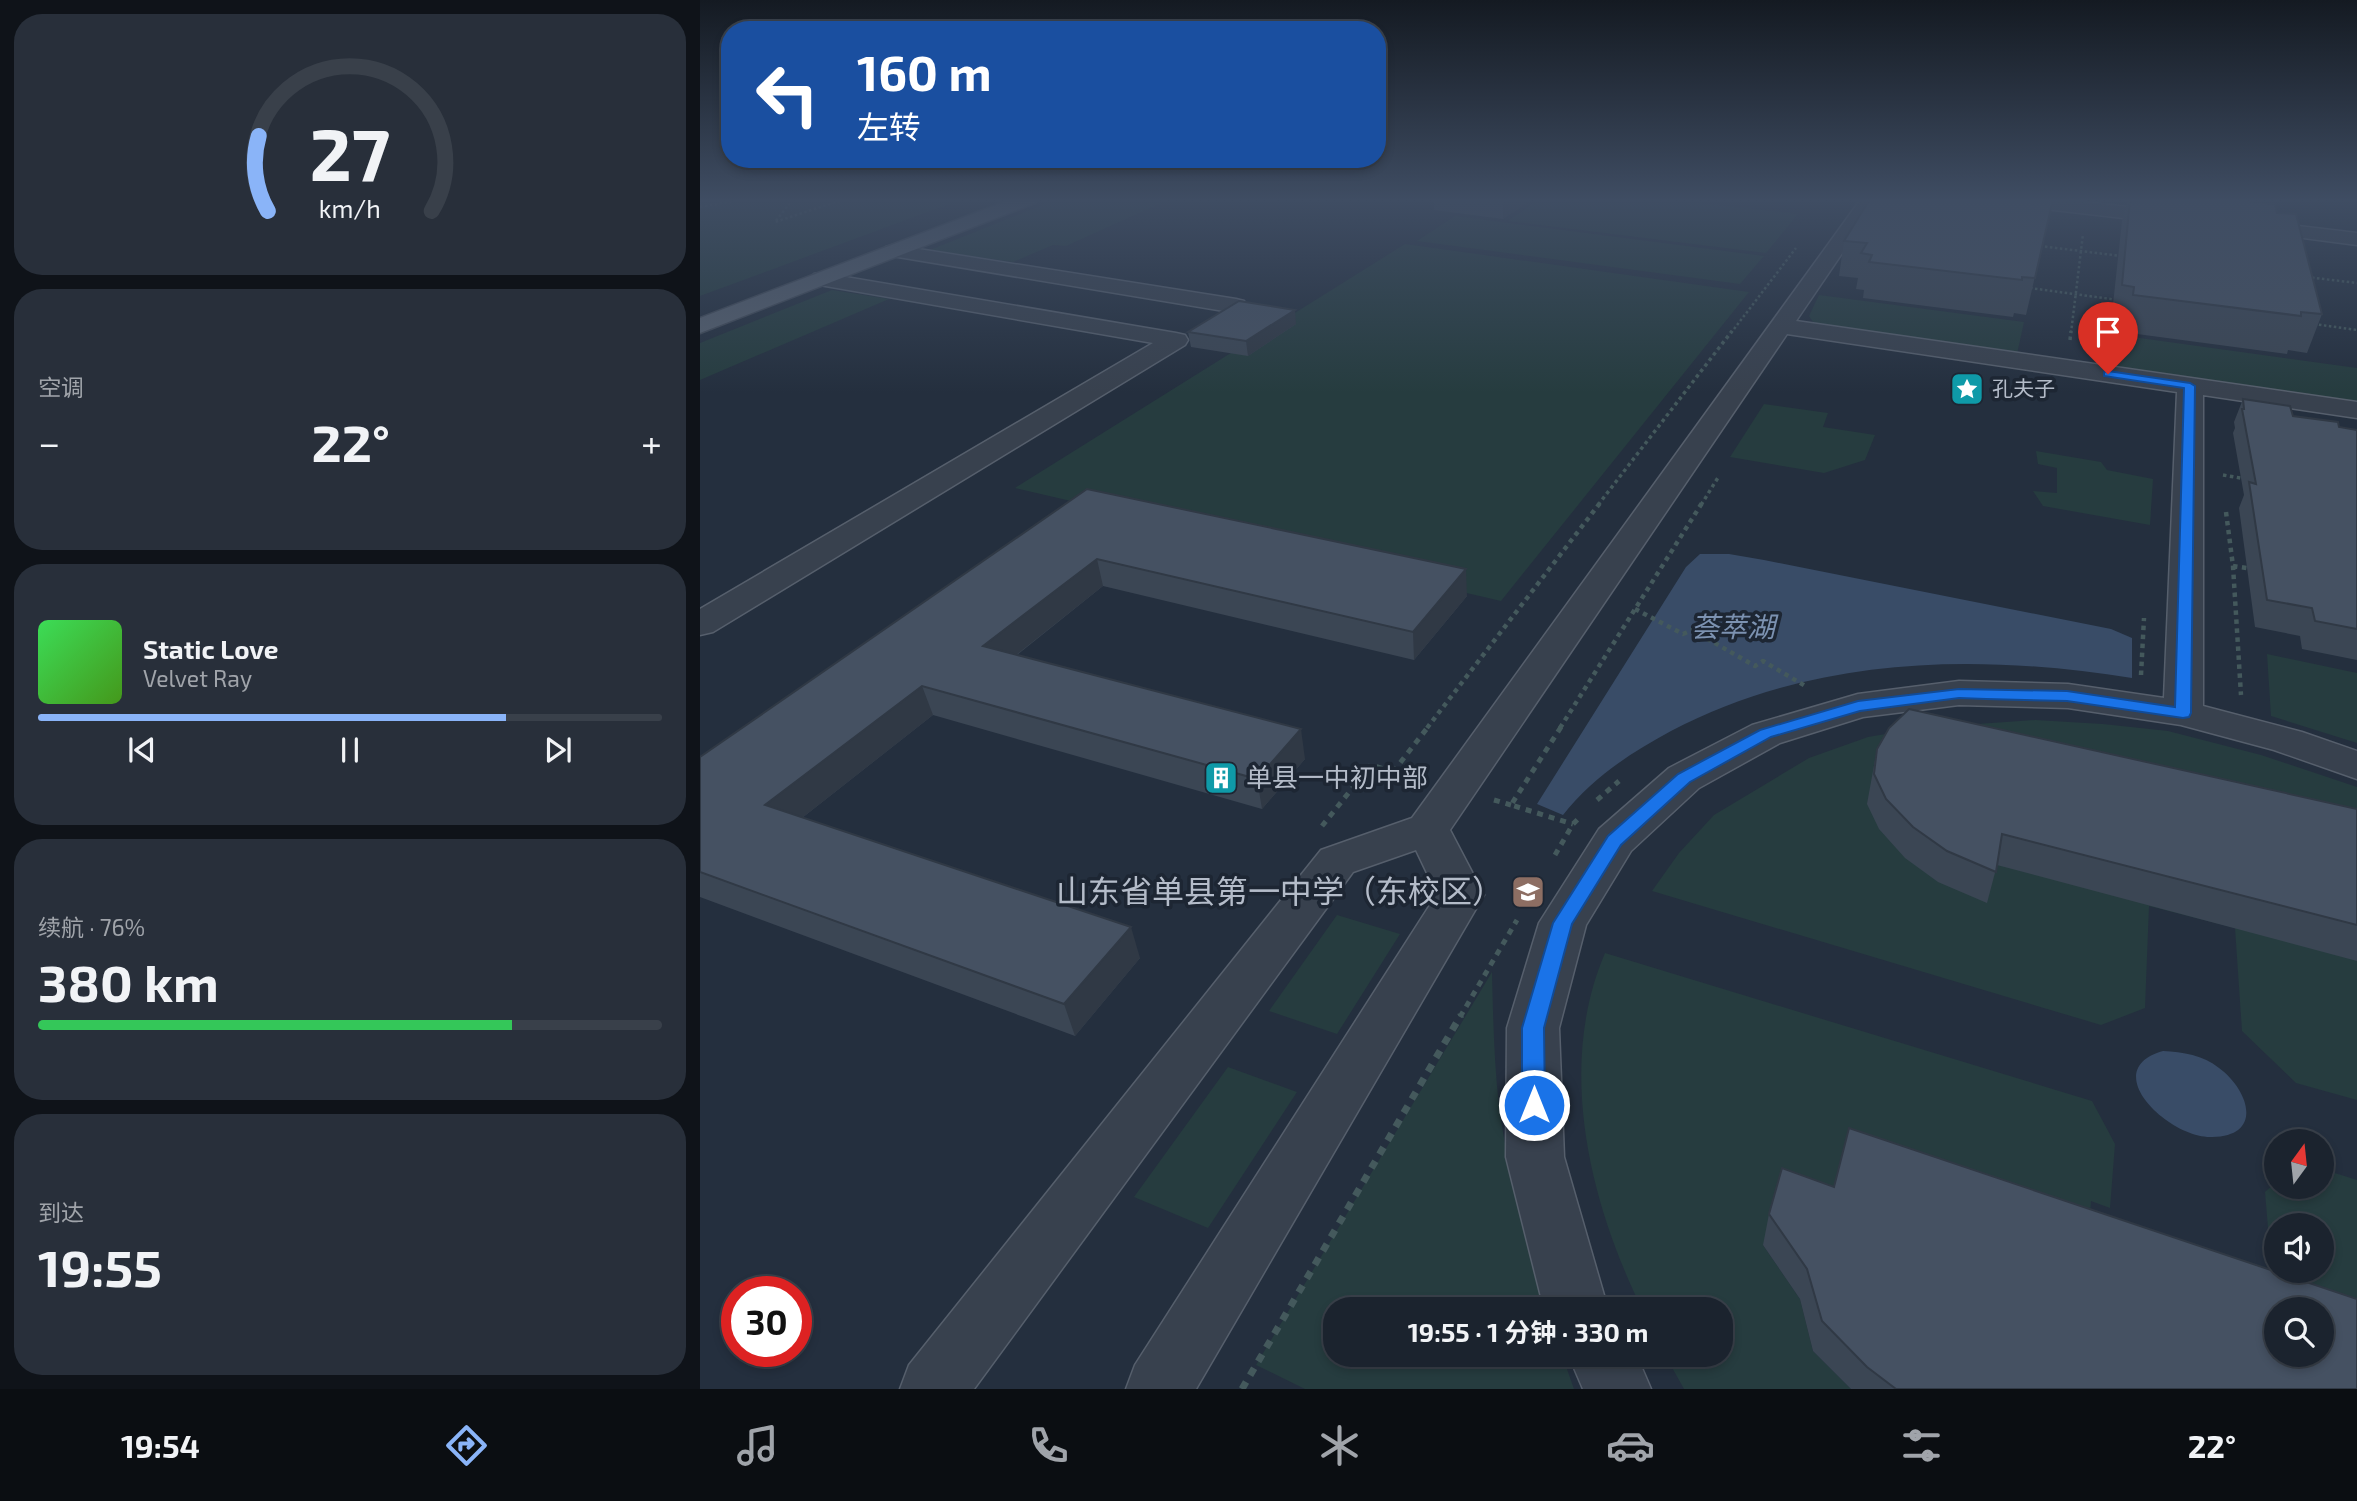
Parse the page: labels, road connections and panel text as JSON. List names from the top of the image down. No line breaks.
{"water":["荟萃湖"],"places":{"place":["孔夫子"],"building":["单县一中初中部"],"school or university":["山东省单县第一中学（东校区）"]},"north":"top","page":{"turn":["160 m","左转"],"tile":["空调",["续航 · 76%","380 km"],["到达","19:55"]],"heat":["−","22°","+"],"song":["Static Love","Velvet Ray"],"limit":"30","trip":"19:55 · 1 分钟 · 330 m","tabs":["19:54","22°"],"gauge":["27","km/h"]}}
